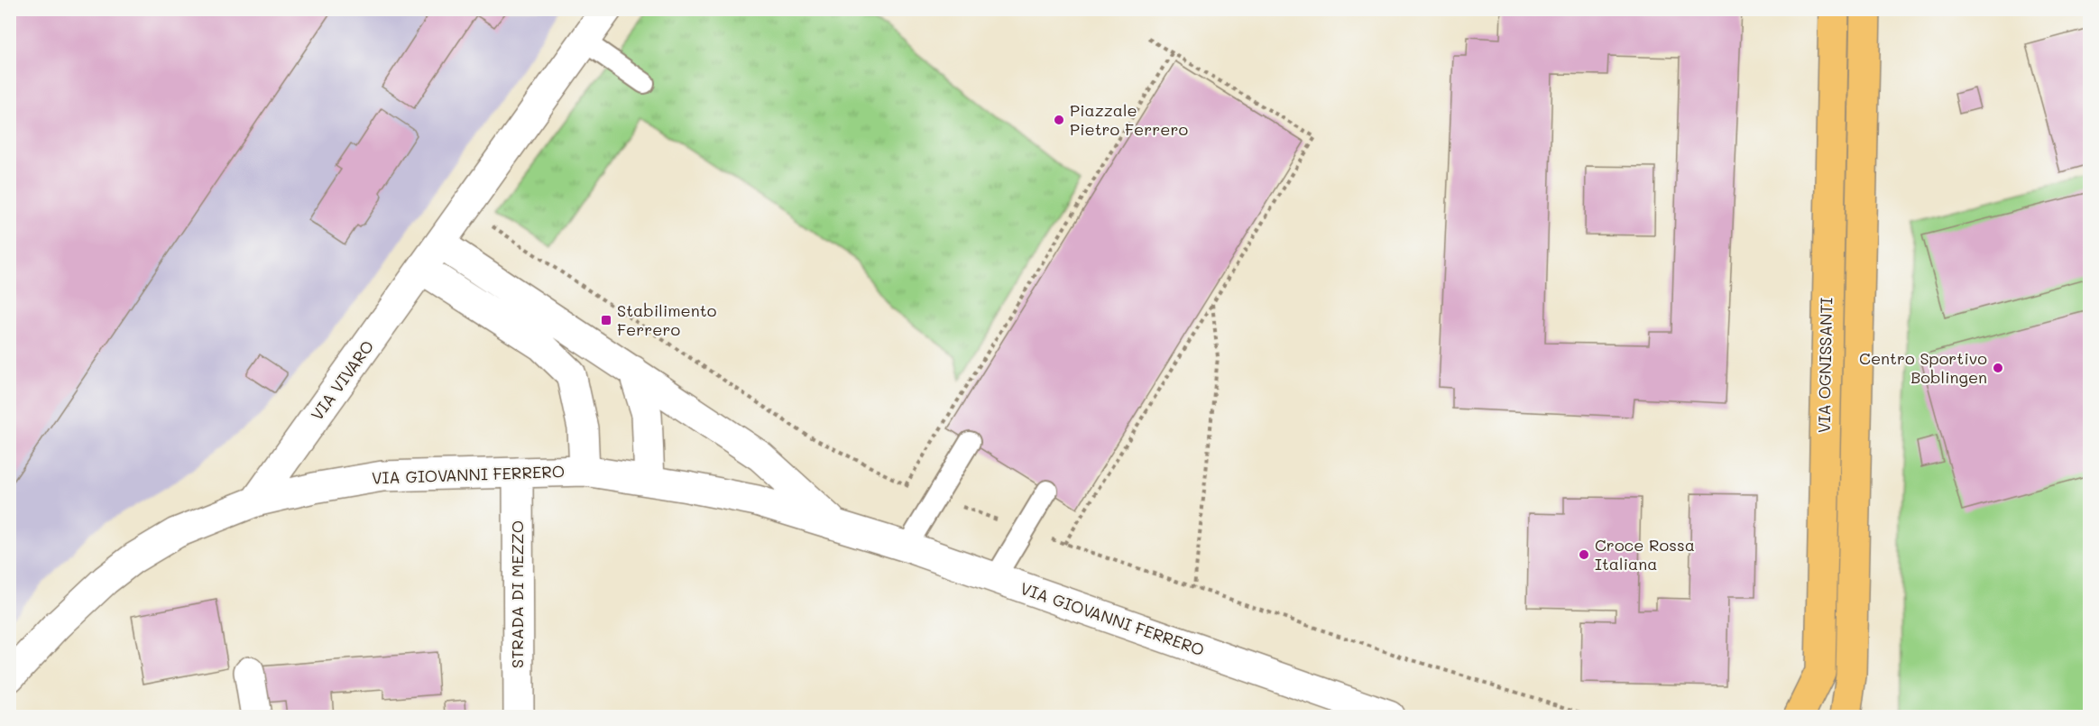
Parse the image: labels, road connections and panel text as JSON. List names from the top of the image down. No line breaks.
{"streets":{"main road":["VIA OGNISSANTI"],"street":["VIA VIVARO","VIA GIOVANNI FERRERO","STRADA DI MEZZO"]},"crossings":[["VIA VIVARO","VIA GIOVANNI FERRERO"],["VIA GIOVANNI FERRERO","STRADA DI MEZZO"]],"places":{"other":["Piazzale Pietro Ferrero","Centro Sportivo Boblingen","Croce Rossa Italiana"],"transit":["Stabilimento Ferrero"]}}
